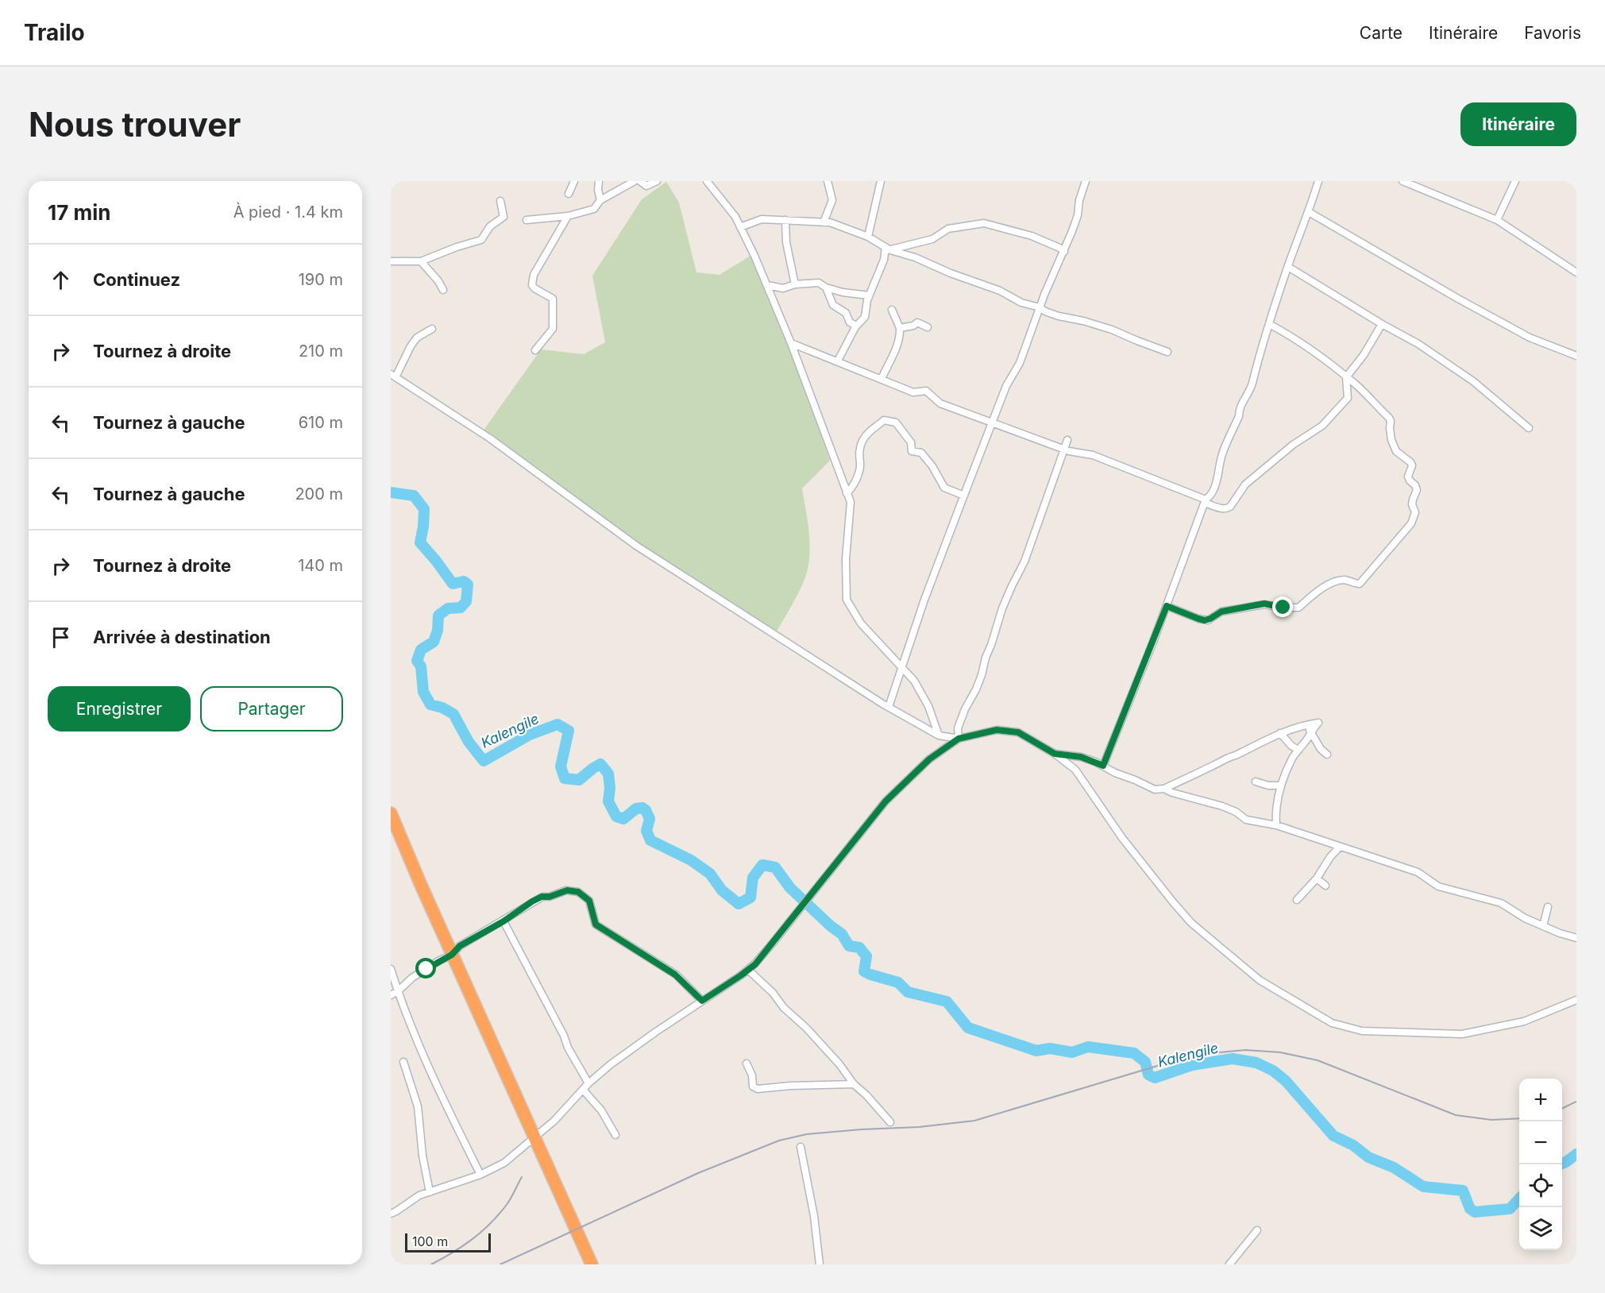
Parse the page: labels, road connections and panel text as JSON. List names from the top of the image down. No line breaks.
{"water":["Kalengile"],"scale_bar":"100 m","page":{"header":"Trailo","nav":["Carte","Itinéraire","Favoris"],"buttons":["Itinéraire",["Enregistrer","Partager"]],"title":"Nous trouver","heading":["17 min","À pied · 1.4 km"],"list":[["Continuez","190 m"],["Tournez à droite","210 m"],["Tournez à gauche","610 m"],["Tournez à gauche","200 m"],["Tournez à droite","140 m"],"Arrivée à destination"],"map_buttons":["+","−"],"scale":"100 m"}}
